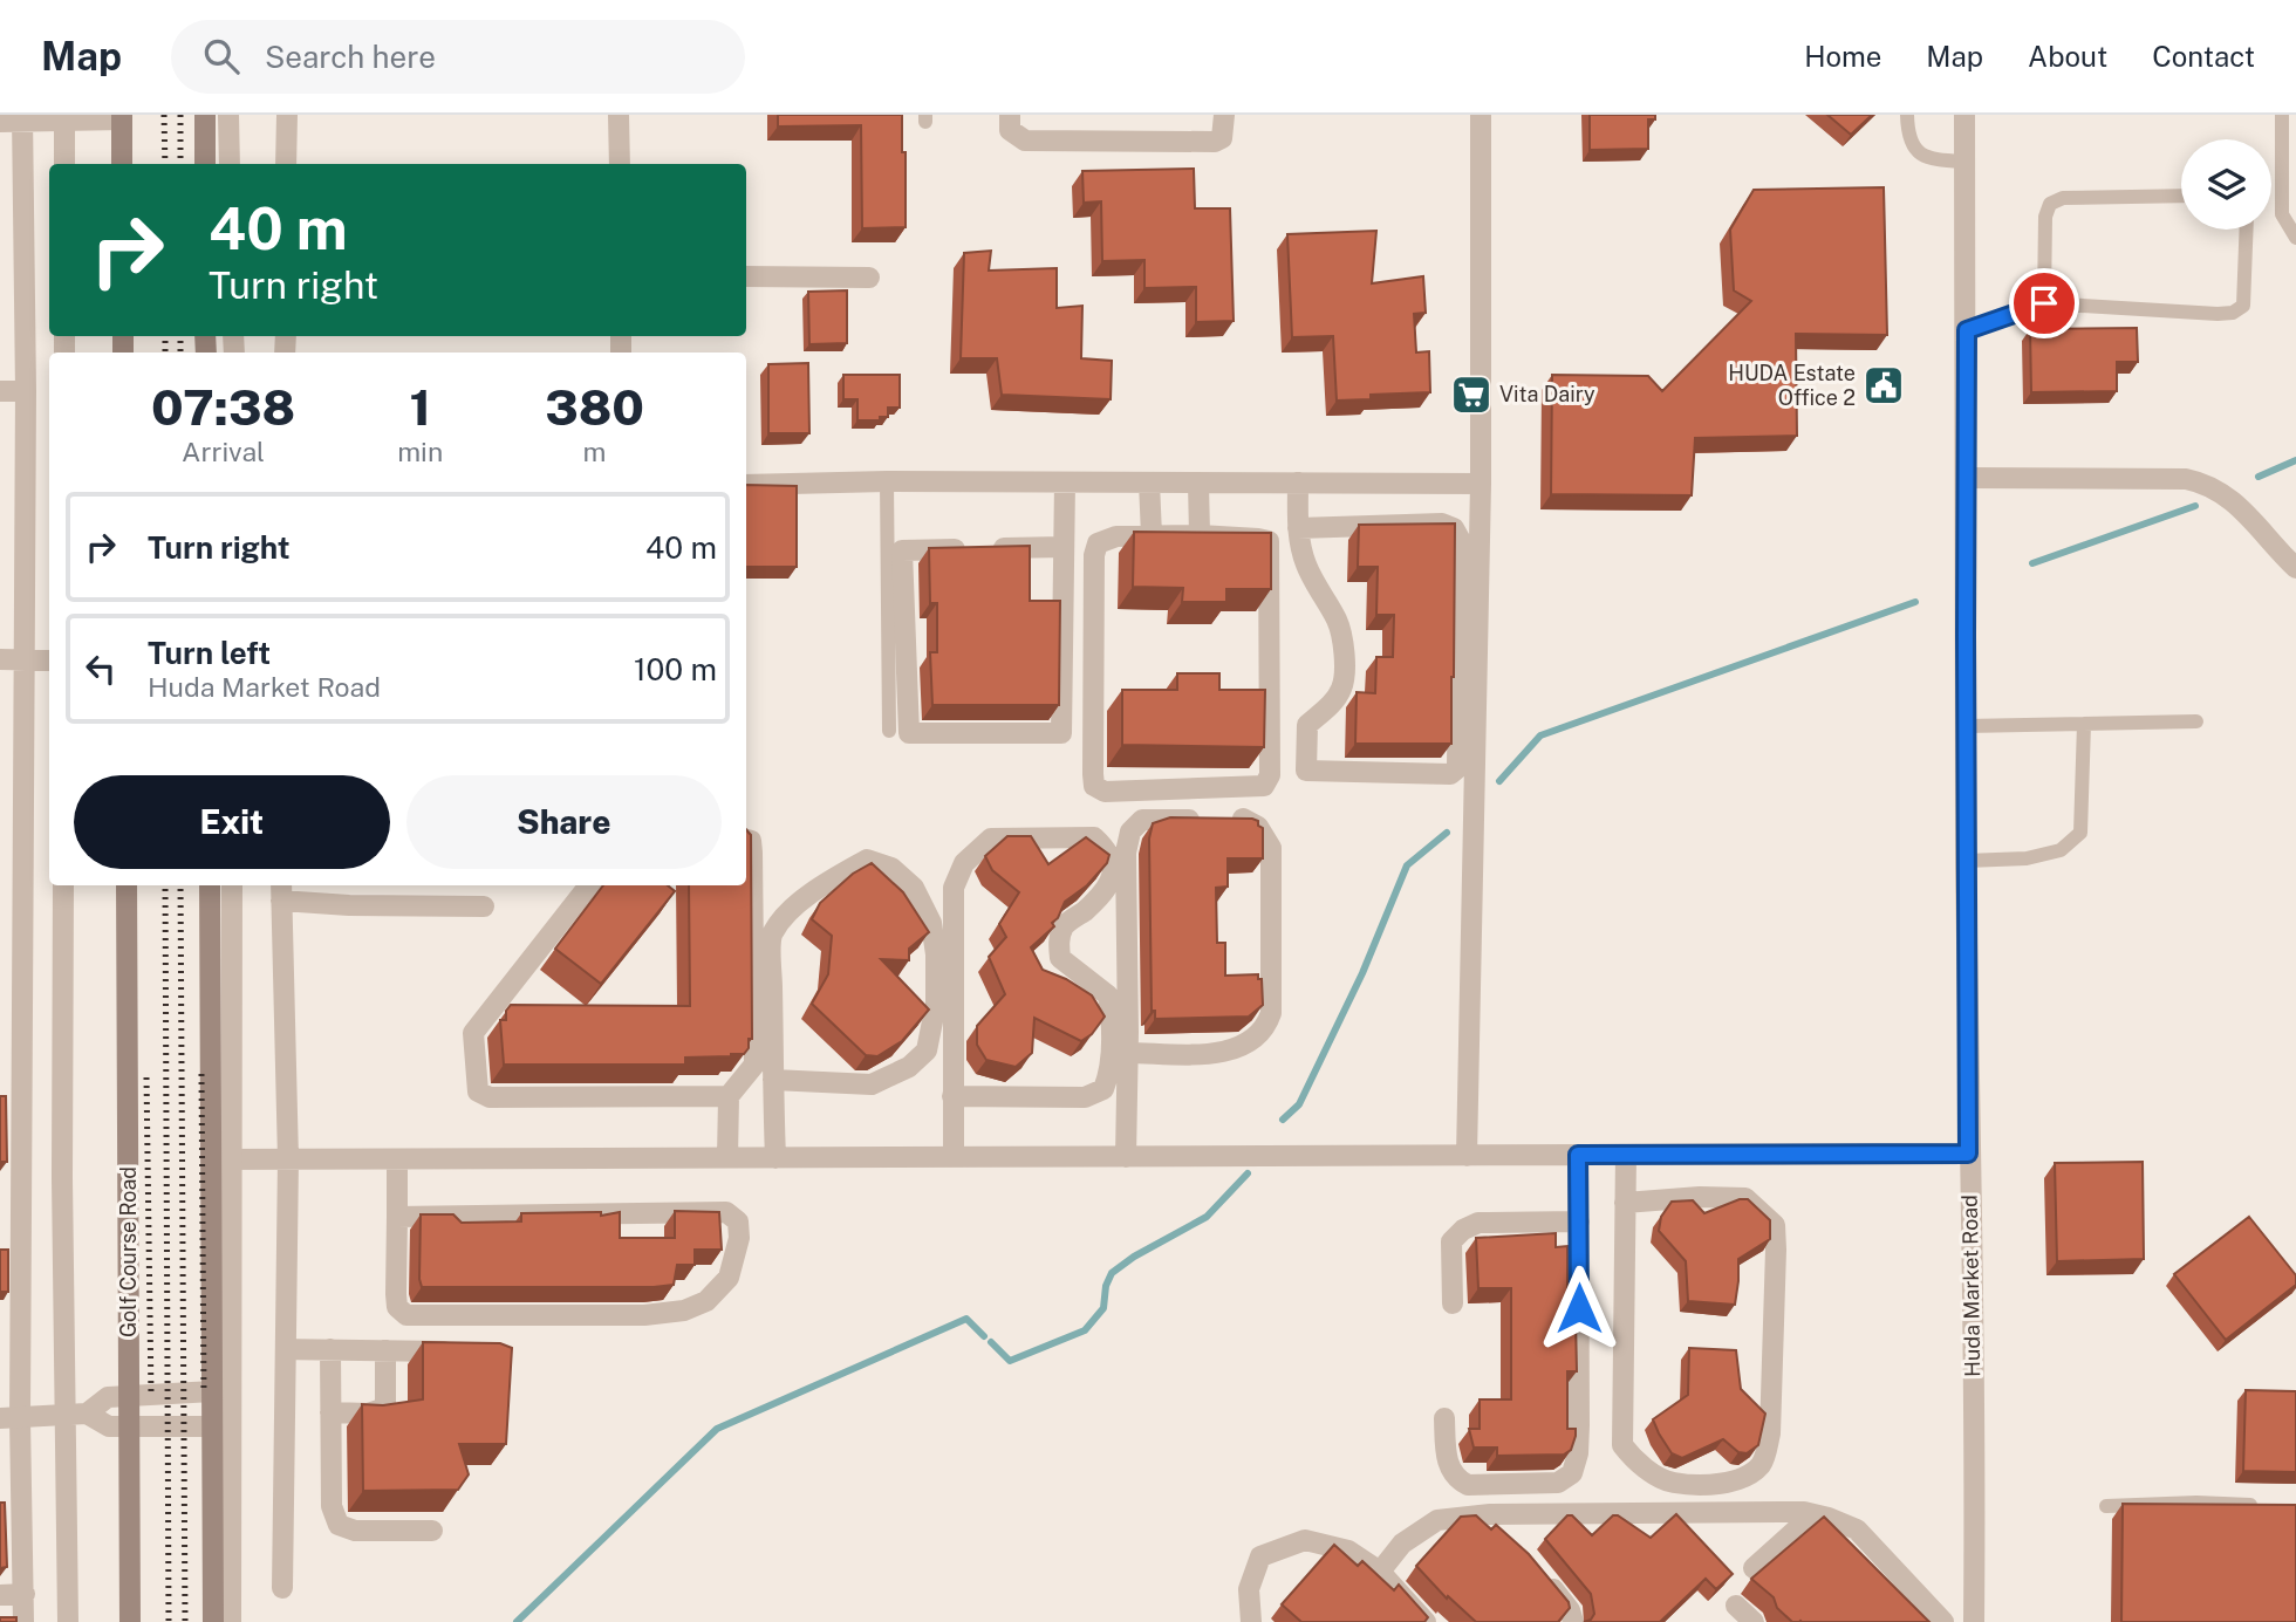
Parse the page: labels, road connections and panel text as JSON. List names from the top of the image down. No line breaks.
{"streets":{"main road":["Golf Course Road"],"street":["Huda Market Road"]},"places":{"public building":["HUDA Estate Office 2"],"supermarket":["Vita Dairy"]},"page":{"header":"Map","search":"Search here","nav":["Home","Map","About","Contact"],"turn":["40 m","Turn right"],"eta":["07:38","Arrival","1","min","380","m"],"list":[{"name":"Turn right","value":"40 m"},{"name":"Turn left","note":"Huda Market Road","value":"100 m"}],"buttons":["Exit","Share"]}}
